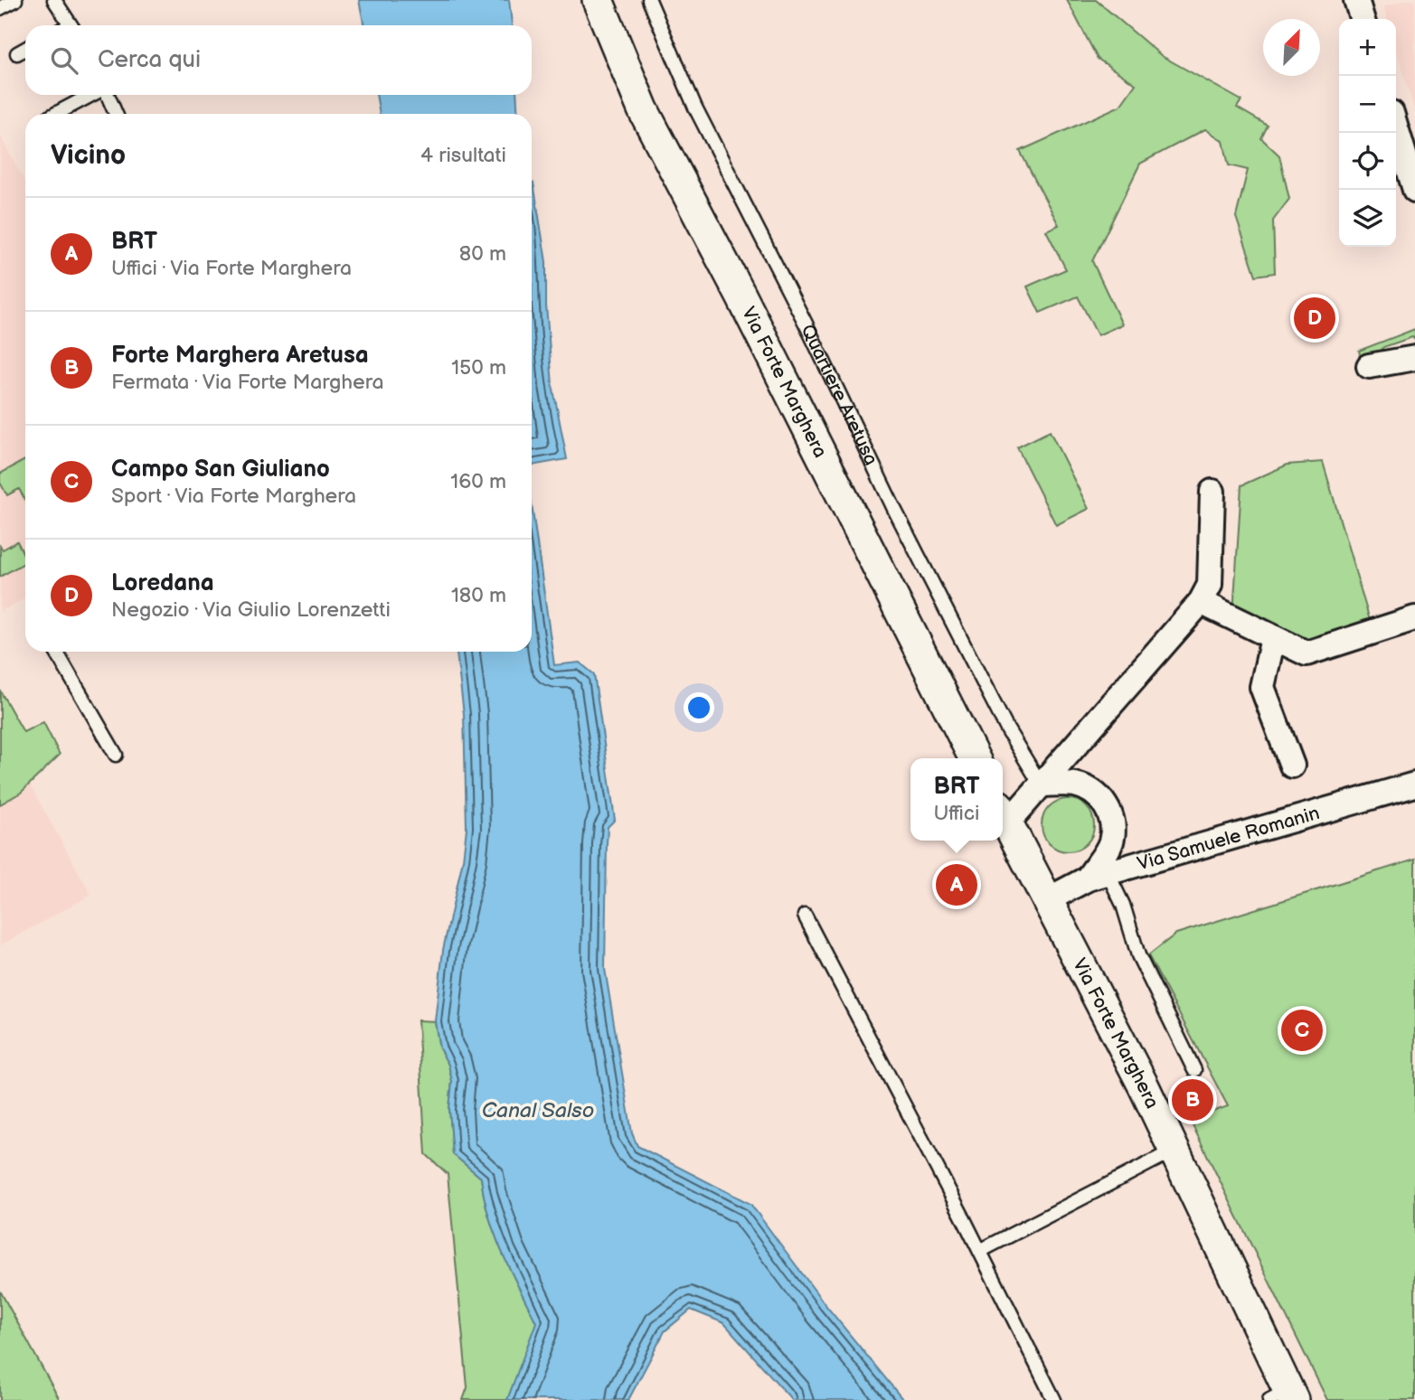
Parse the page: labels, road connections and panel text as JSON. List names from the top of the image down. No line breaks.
{"streets":{"street":["Via Forte Marghera","Via Samuele Romanin"],"lane":["Quartiere Aretusa"]},"crossings":[["Via Forte Marghera","Quartiere Aretusa"],["Via Forte Marghera","Via Samuele Romanin"],["Quartiere Aretusa","Via Samuele Romanin"]],"water":["Canal Salso"],"north":"top right","page":{"map_buttons":["+","−"],"search":"Cerca qui","heading":["Vicino","4 risultati"],"list":[{"mark":"A","name":"BRT","note":"Uffici · Via Forte Marghera","value":"80 m"},{"mark":"B","name":"Forte Marghera Aretusa","note":"Fermata · Via Forte Marghera","value":"150 m"},{"mark":"C","name":"Campo San Giuliano","note":"Sport · Via Forte Marghera","value":"160 m"},{"mark":"D","name":"Loredana","note":"Negozio · Via Giulio Lorenzetti","value":"180 m"}],"pins":["D","A","C","B"],"popup":["BRT","Uffici"]}}
